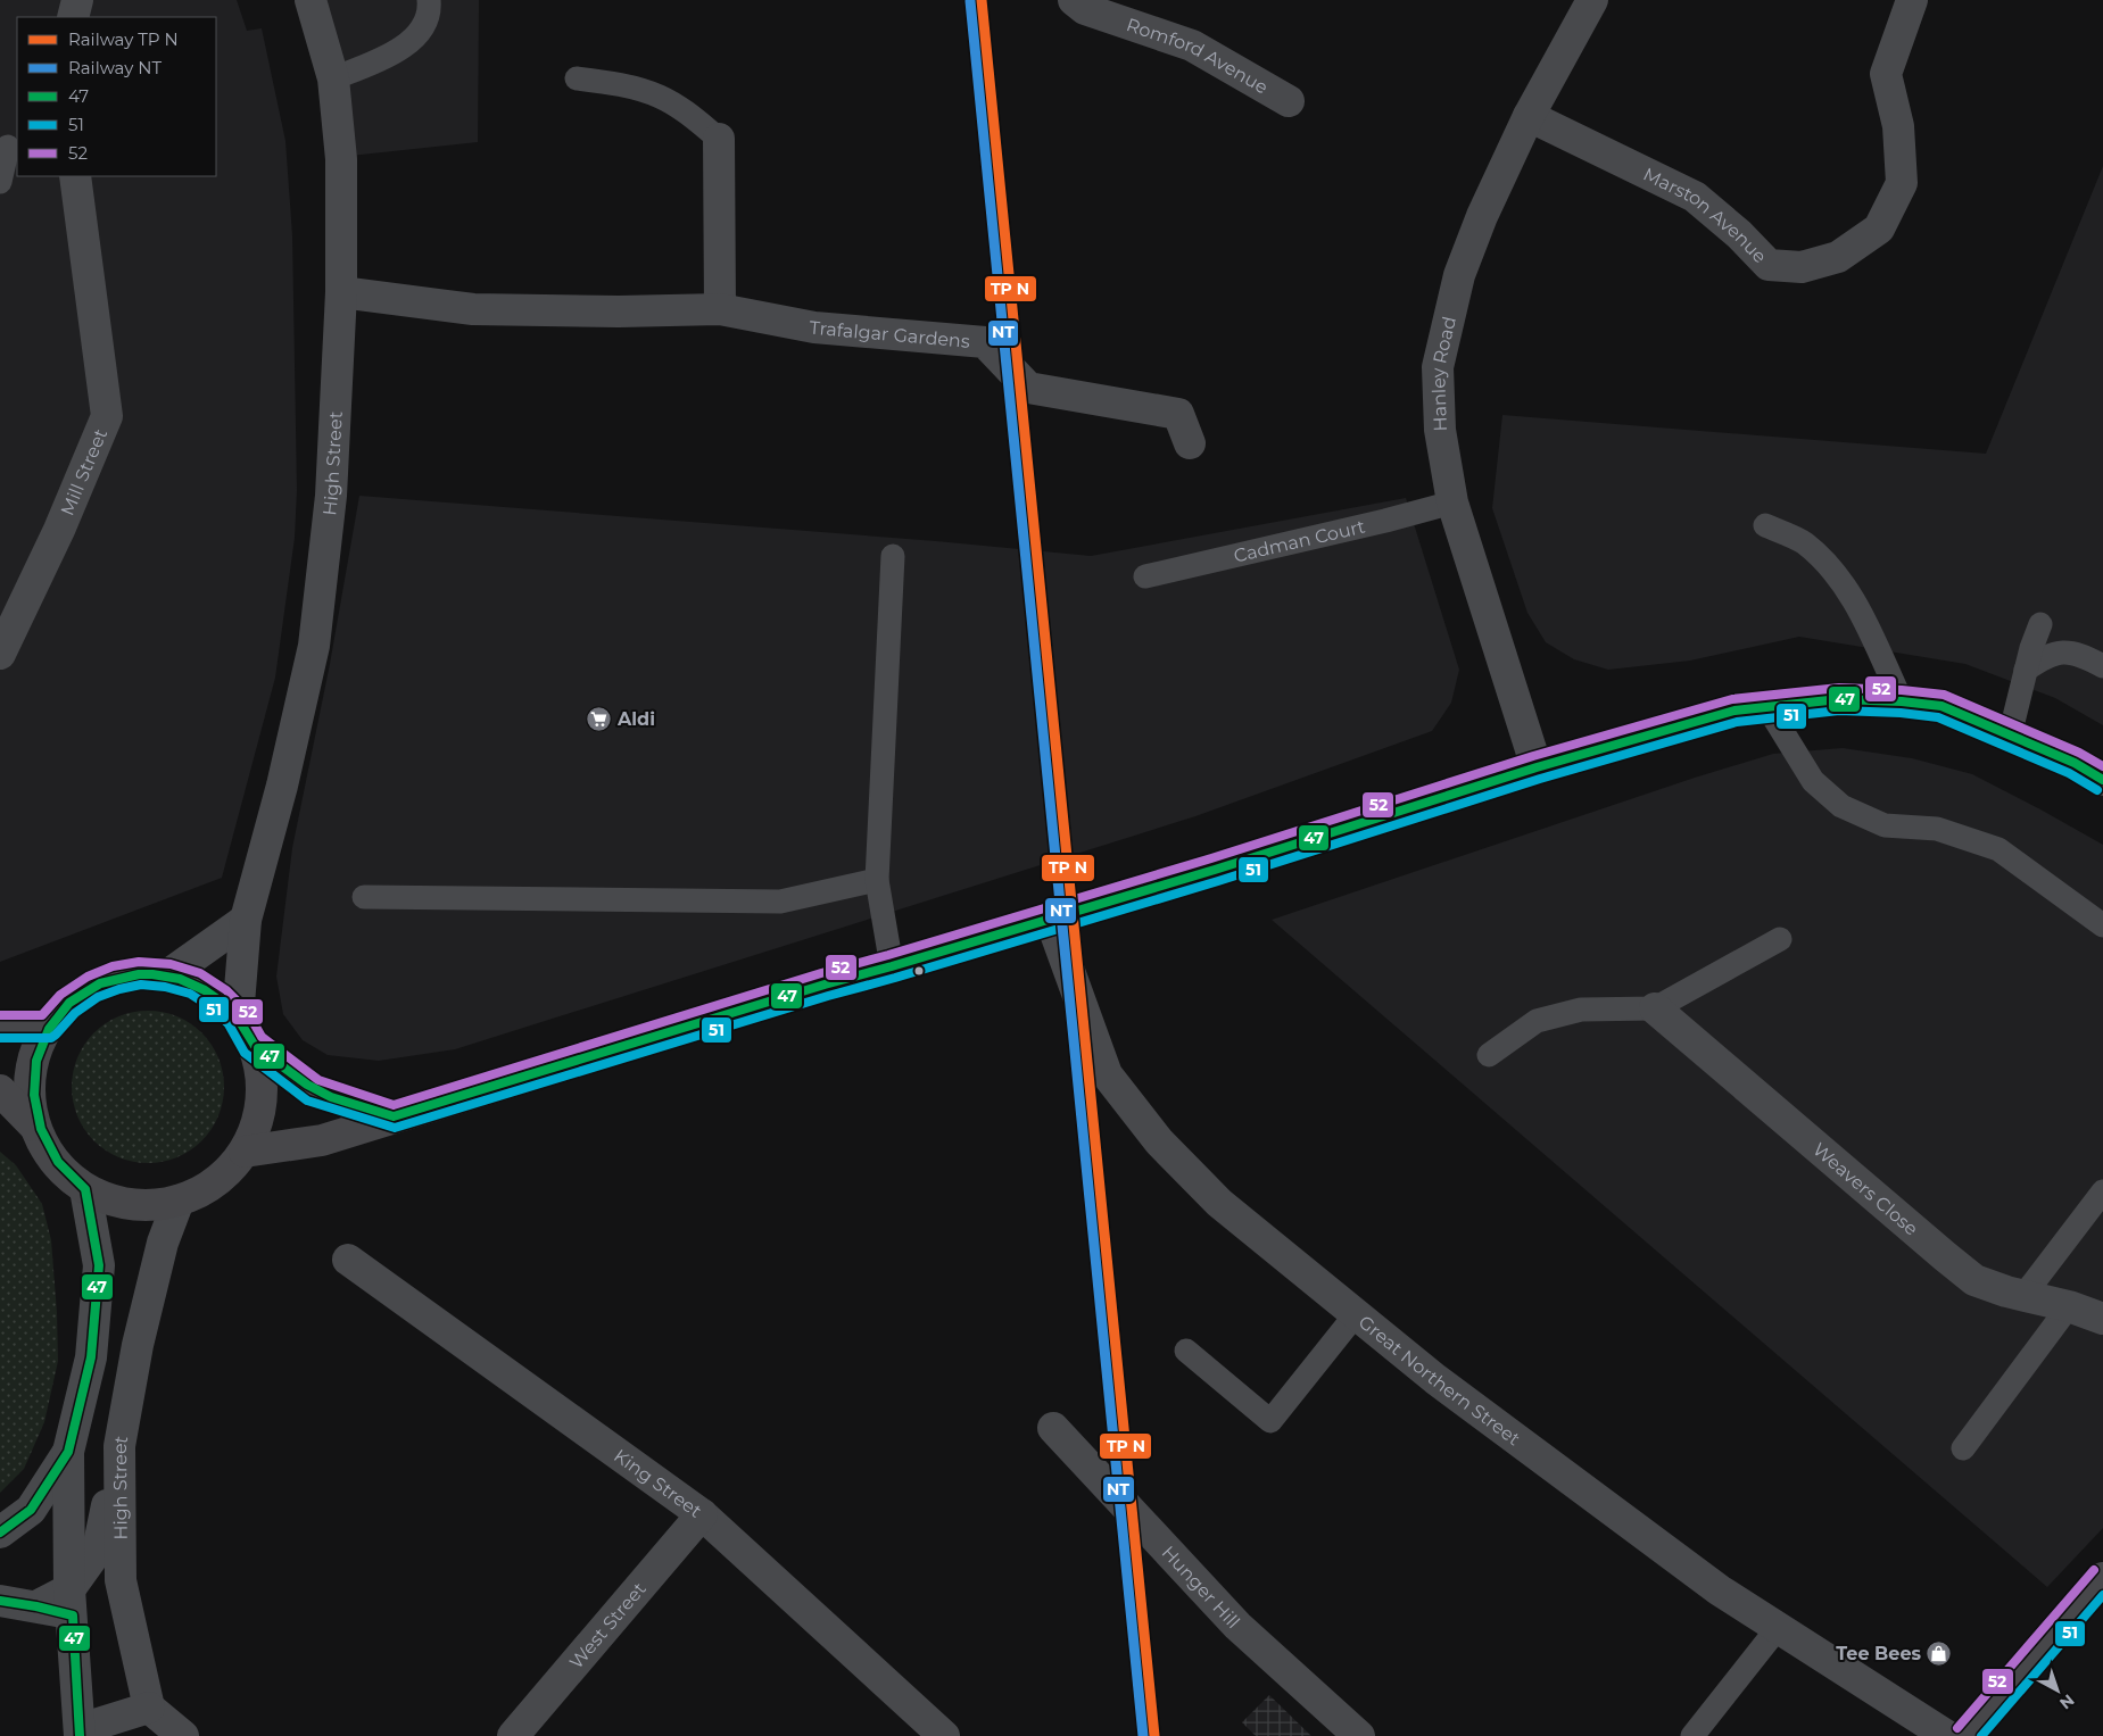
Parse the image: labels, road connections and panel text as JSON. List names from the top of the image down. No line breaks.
{"streets":{"street":["Romford Avenue","Marston Avenue","Trafalgar Gardens","Hanley Road","High Street","Mill Street","Weavers Close","Great Northern Street","King Street","Hunger Hill","West Street"],"lane":["Cadman Court"]},"crossings":[["Marston Avenue","Hanley Road"],["Trafalgar Gardens","High Street"],["Hanley Road","Cadman Court"],["King Street","West Street"]],"places":{"supermarket":["Aldi"],"shop":["Tee Bees"]},"lines":["rail line NT","transit line 52","transit line 47","transit line 51"],"legend":["Railway TP N","Railway NT","47","51","52"],"north":"bottom right"}
